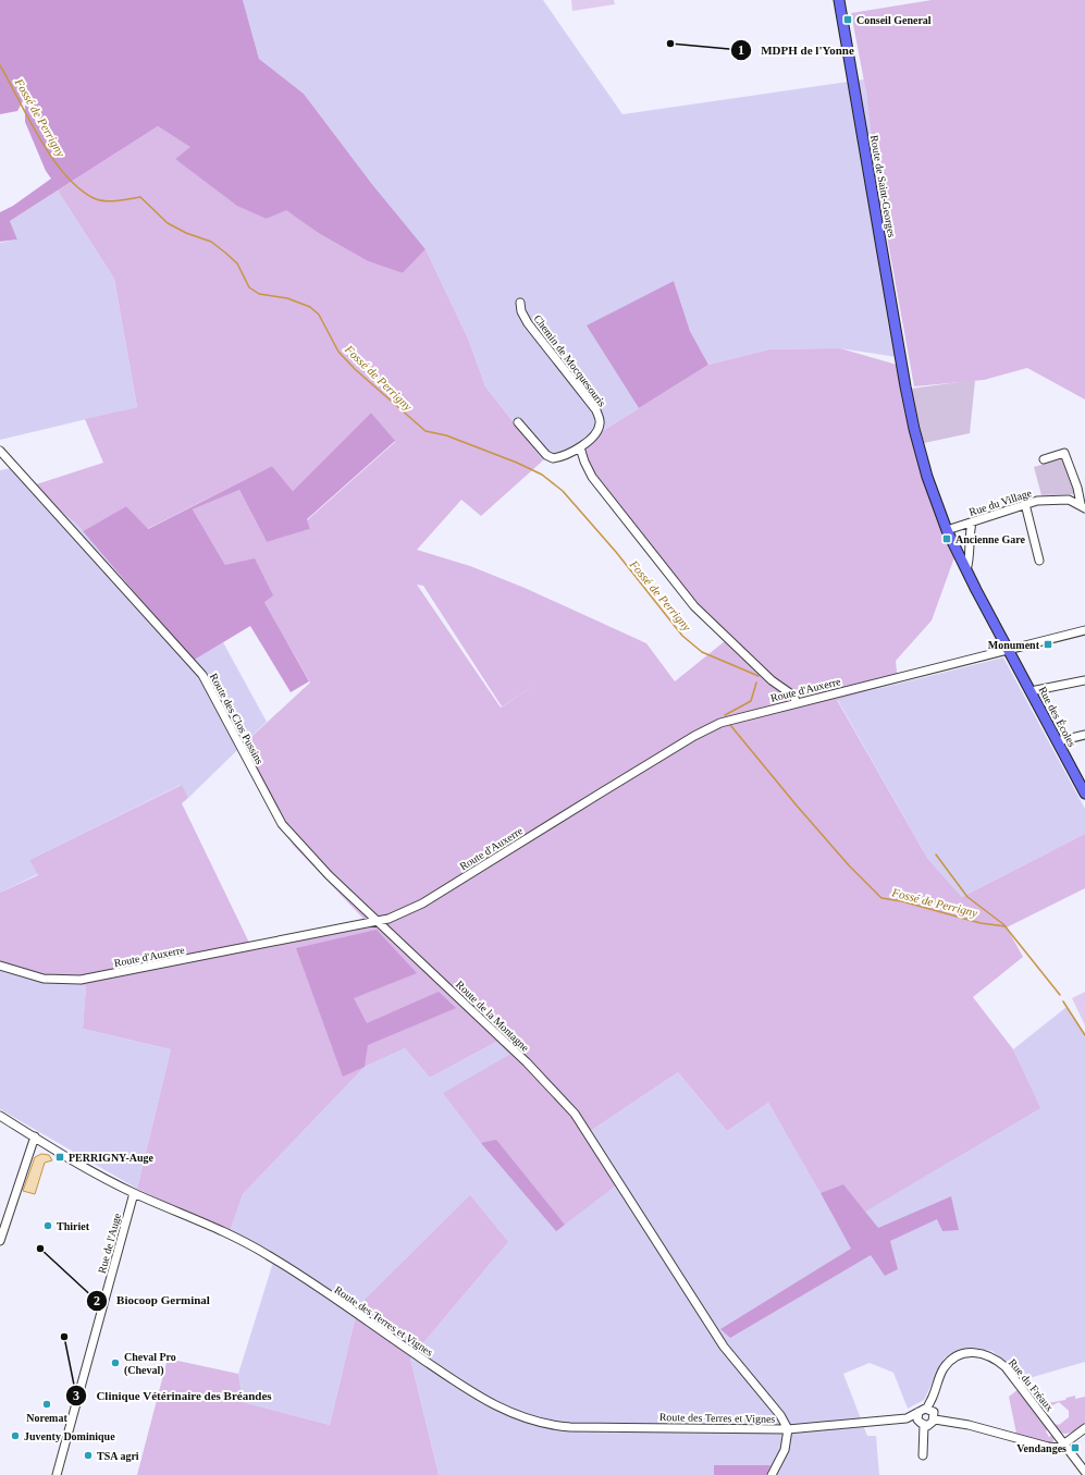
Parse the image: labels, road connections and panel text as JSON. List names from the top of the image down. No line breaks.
{"streets":{"main road":["Route de Saint-Georges","Rue des Écoles"],"street":["Chemin de Mocquesouris","Rue du Village","Route d'Auxerre","Route des Clos Pussins","Route de la Montagne","Rue de l'Auge","Route des Terres et Vignes","Rue du Fréaux"]},"crossings":[["Route de Saint-Georges","Rue du Village"],["Route de Saint-Georges","Rue des Écoles"],["Rue du Village","Rue des Écoles"],["Route d'Auxerre","Rue des Écoles"],["Route d'Auxerre","Route des Clos Pussins"],["Route d'Auxerre","Route de la Montagne"],["Route des Clos Pussins","Route de la Montagne"],["Route de la Montagne","Route des Terres et Vignes"],["Rue de l'Auge","Route des Terres et Vignes"]],"water":["Fossé de Perrigny"],"places":{"transit":["Conseil General","Ancienne Gare","Monument","PERRIGNY-Auge","Vendanges"],"other":["MDPH de l'Yonne","Thiriet","Biocoop Germinal","Clinique Vétérinaire des Bréandes","Cheval Pro (Cheval)","Noremat","Juventy Dominique","TSA agri"]}}
